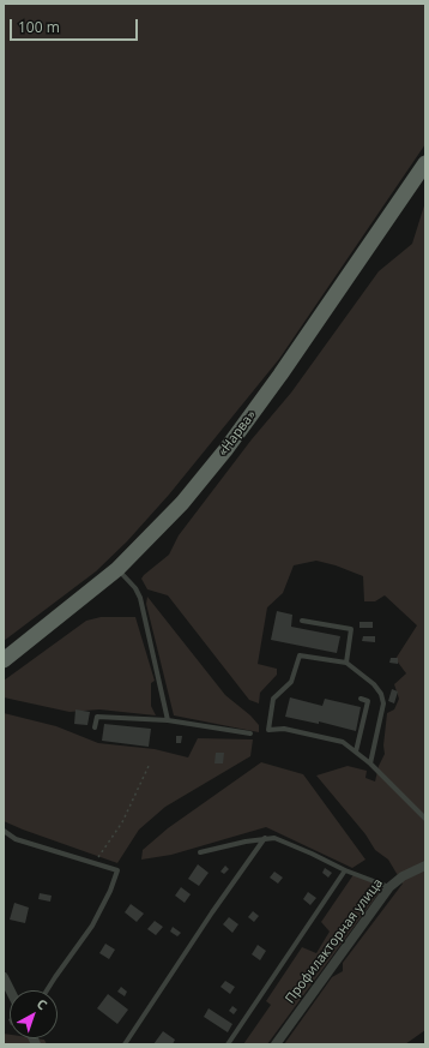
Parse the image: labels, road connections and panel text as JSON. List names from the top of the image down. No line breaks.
{"streets":{"highway":["«Нарва»"],"street":["Профилакторная улица"]},"scale_bar":"100 m","north":"top right"}
